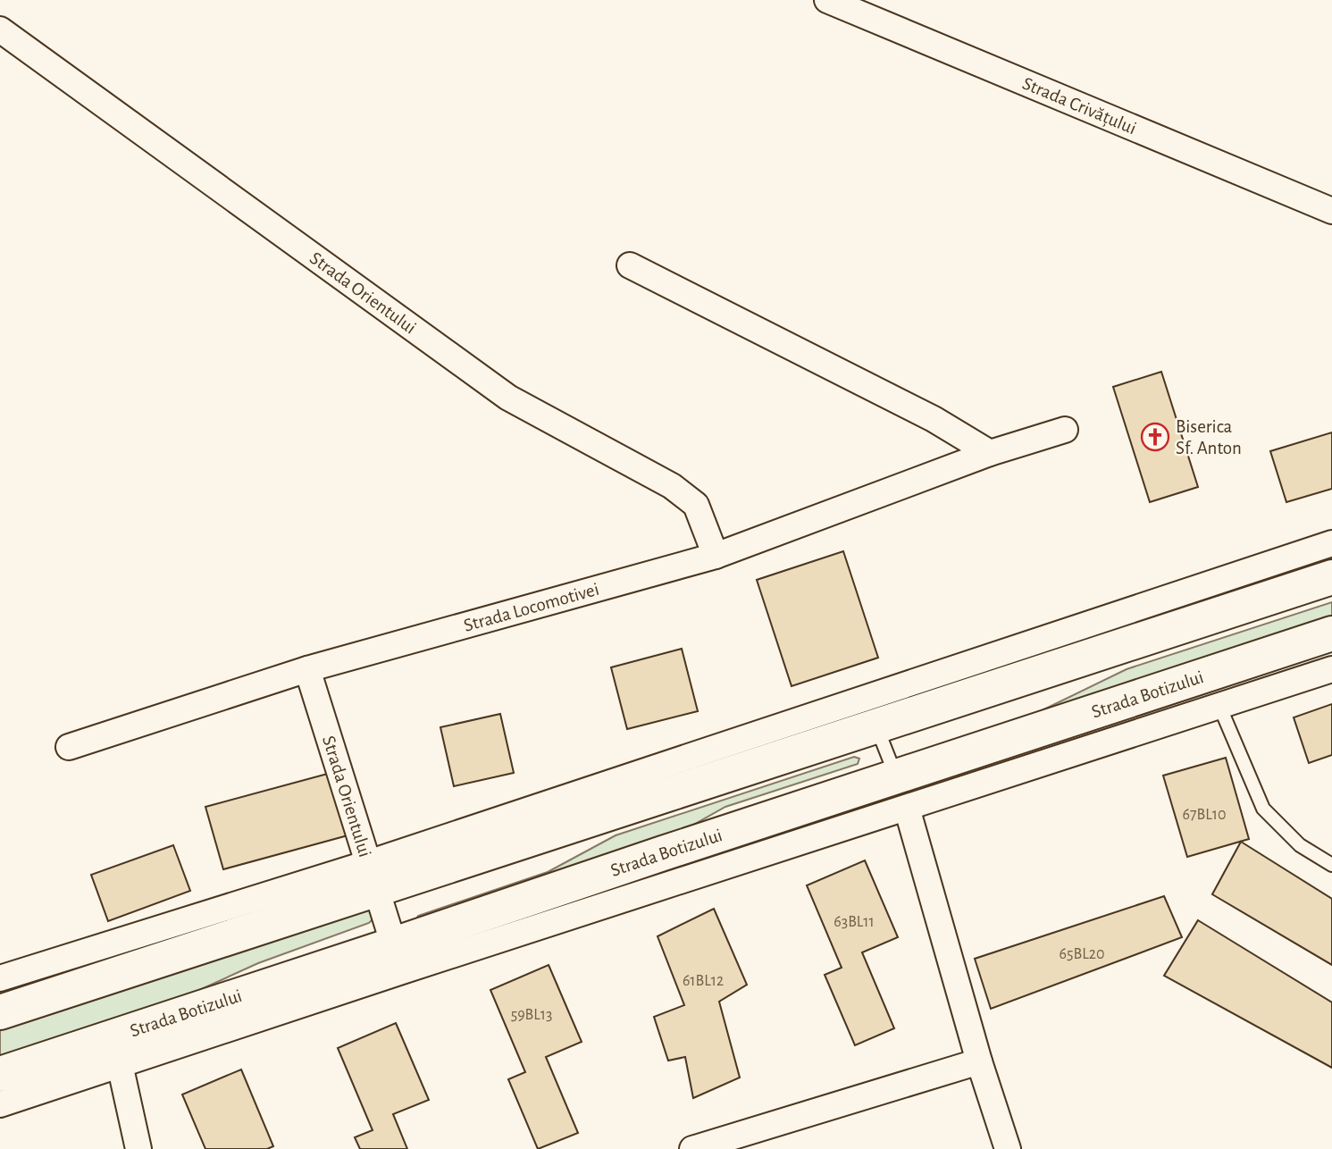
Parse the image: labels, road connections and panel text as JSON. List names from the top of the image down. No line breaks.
{"streets":{"main road":["Strada Botizului"],"street":["Strada Crivățului","Strada Orientului","Strada Locomotivei"]},"crossings":[["Strada Orientului","Strada Locomotivei"],["Strada Orientului","Strada Botizului"]],"places":{"church":["Biserica Sf. Anton"]},"house_numbers":["67BL10","63BL11","65BL20","61BL12","59BL13"]}
